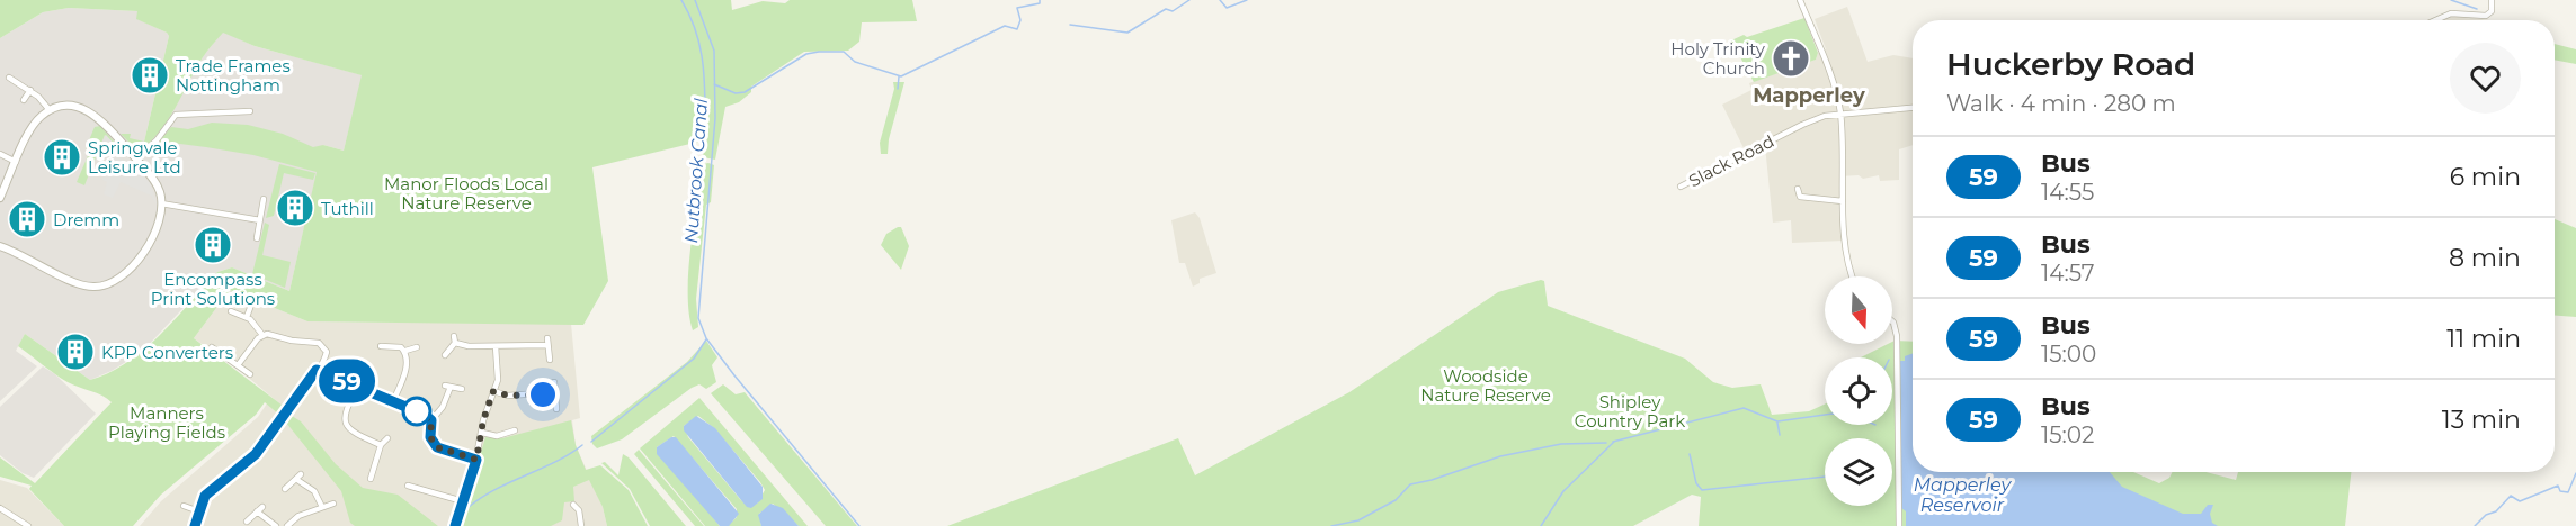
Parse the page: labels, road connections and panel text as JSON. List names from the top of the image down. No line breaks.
{"streets":{"street":["Slack Road"]},"districts":["Mapperley"],"water":["Nutbrook Canal","Mapperley Reservoir"],"parks":["Manor Floods Local Nature Reserve","Woodside Nature Reserve","Shipley Country Park","Manners Playing Fields"],"places":{"church":["Holy Trinity Church"],"building":["Trade Frames Nottingham","Springvale Leisure Ltd","Tuthill","Dremm","Encompass Print Solutions","KPP Converters"]},"lines":["bus line 59"],"north":"bottom","page":{"on_map":"59","heading":["Huckerby Road","Walk · 4 min · 280 m"],"list":[{"mark":"59","name":"Bus","note":"14:55","value":"6 min"},{"mark":"59","name":"Bus","note":"14:57","value":"8 min"},{"mark":"59","name":"Bus","note":"15:00","value":"11 min"},{"mark":"59","name":"Bus","note":"15:02","value":"13 min"}]}}
